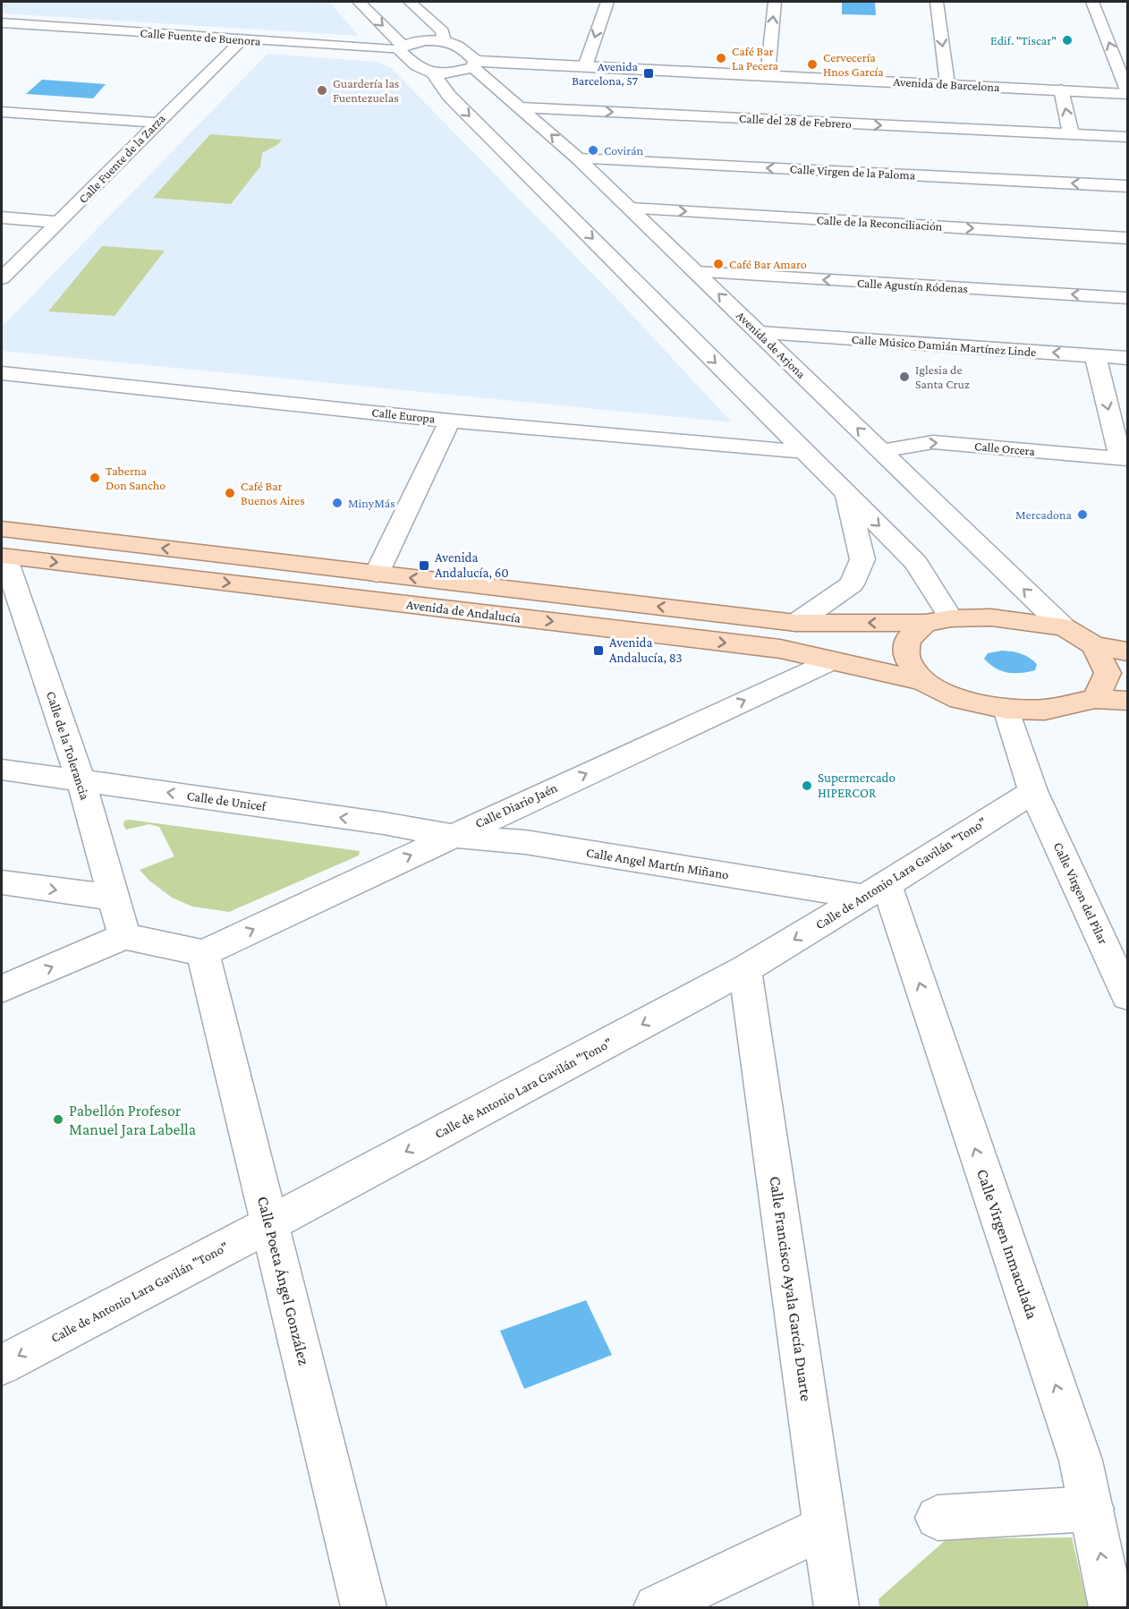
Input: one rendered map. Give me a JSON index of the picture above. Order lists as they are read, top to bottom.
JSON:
{
  "streets": {
    "main road": ["Avenida de Andalucía"],
    "street": [
      "Calle Fuente de Buenora",
      "Avenida de Barcelona",
      "Calle del 28 de Febrero",
      "Calle Fuente de la Zarza",
      "Calle Virgen de la Paloma",
      "Calle de la Reconciliación",
      "Calle Agustín Ródenas",
      "Avenida de Arjona",
      "Calle Músico Damián Martínez Linde",
      "Calle Europa",
      "Calle Orcera",
      "Calle de la Tolerancia",
      "Calle de Unicef",
      "Calle Diario Jaén",
      "Calle Angel Martín Miñano",
      "Calle de Antonio Lara Gavilán \"Tono\"",
      "Calle Virgen del Pilar",
      "Calle Virgen Inmaculada",
      "Calle Poeta Ángel González",
      "Calle Francisco Ayala García Duarte"
    ]
  },
  "crossings": [
    ["Calle Fuente de Buenora", "Calle Fuente de la Zarza"],
    ["Calle Fuente de Buenora", "Avenida de Arjona"],
    ["Avenida de Barcelona", "Avenida de Arjona"],
    ["Calle del 28 de Febrero", "Avenida de Arjona"],
    ["Calle Virgen de la Paloma", "Avenida de Arjona"],
    ["Calle de la Reconciliación", "Avenida de Arjona"],
    ["Calle Agustín Ródenas", "Avenida de Arjona"],
    ["Avenida de Arjona", "Calle Músico Damián Martínez Linde"],
    ["Avenida de Arjona", "Calle Orcera"],
    ["Avenida de Arjona", "Avenida de Andalucía"],
    ["Avenida de Andalucía", "Calle de la Tolerancia"],
    ["Avenida de Andalucía", "Calle Diario Jaén"],
    ["Calle de la Tolerancia", "Calle de Unicef"],
    ["Calle de Unicef", "Calle Diario Jaén"],
    ["Calle de Unicef", "Calle Angel Martín Miñano"],
    ["Calle Diario Jaén", "Calle Angel Martín Miñano"],
    ["Calle Diario Jaén", "Calle Poeta Ángel González"],
    ["Calle Angel Martín Miñano", "Calle de Antonio Lara Gavilán \"Tono\""],
    ["Calle Angel Martín Miñano", "Calle Virgen Inmaculada"],
    ["Calle de Antonio Lara Gavilán \"Tono\"", "Calle Virgen del Pilar"],
    ["Calle de Antonio Lara Gavilán \"Tono\"", "Calle Virgen Inmaculada"],
    ["Calle de Antonio Lara Gavilán \"Tono\"", "Calle Poeta Ángel González"],
    ["Calle de Antonio Lara Gavilán \"Tono\"", "Calle Francisco Ayala García Duarte"]
  ],
  "one_way": [
    "Calle del 28 de Febrero",
    "Calle Virgen de la Paloma",
    "Calle de la Reconciliación",
    "Calle Agustín Ródenas",
    "Calle Músico Damián Martínez Linde",
    "Calle Orcera",
    "Calle Diario Jaén",
    "Calle de Antonio Lara Gavilán \"Tono\"",
    "Calle Virgen Inmaculada"
  ],
  "places": {
    "other": [
      "Edif. \"Tiscar\"",
      "Café Bar La Pecera",
      "Cervecería Hnos García",
      "Guardería las Fuentezuelas",
      "Covirán",
      "Café Bar Amaro",
      "Iglesia de Santa Cruz",
      "Taberna Don Sancho",
      "Café Bar Buenos Aires",
      "MinyMás",
      "Mercadona",
      "Supermercado HIPERCOR",
      "Pabellón Profesor Manuel Jara Labella"
    ],
    "transit": ["Avenida Barcelona, 57", "Avenida Andalucía, 60", "Avenida Andalucía, 83"]
  }
}
